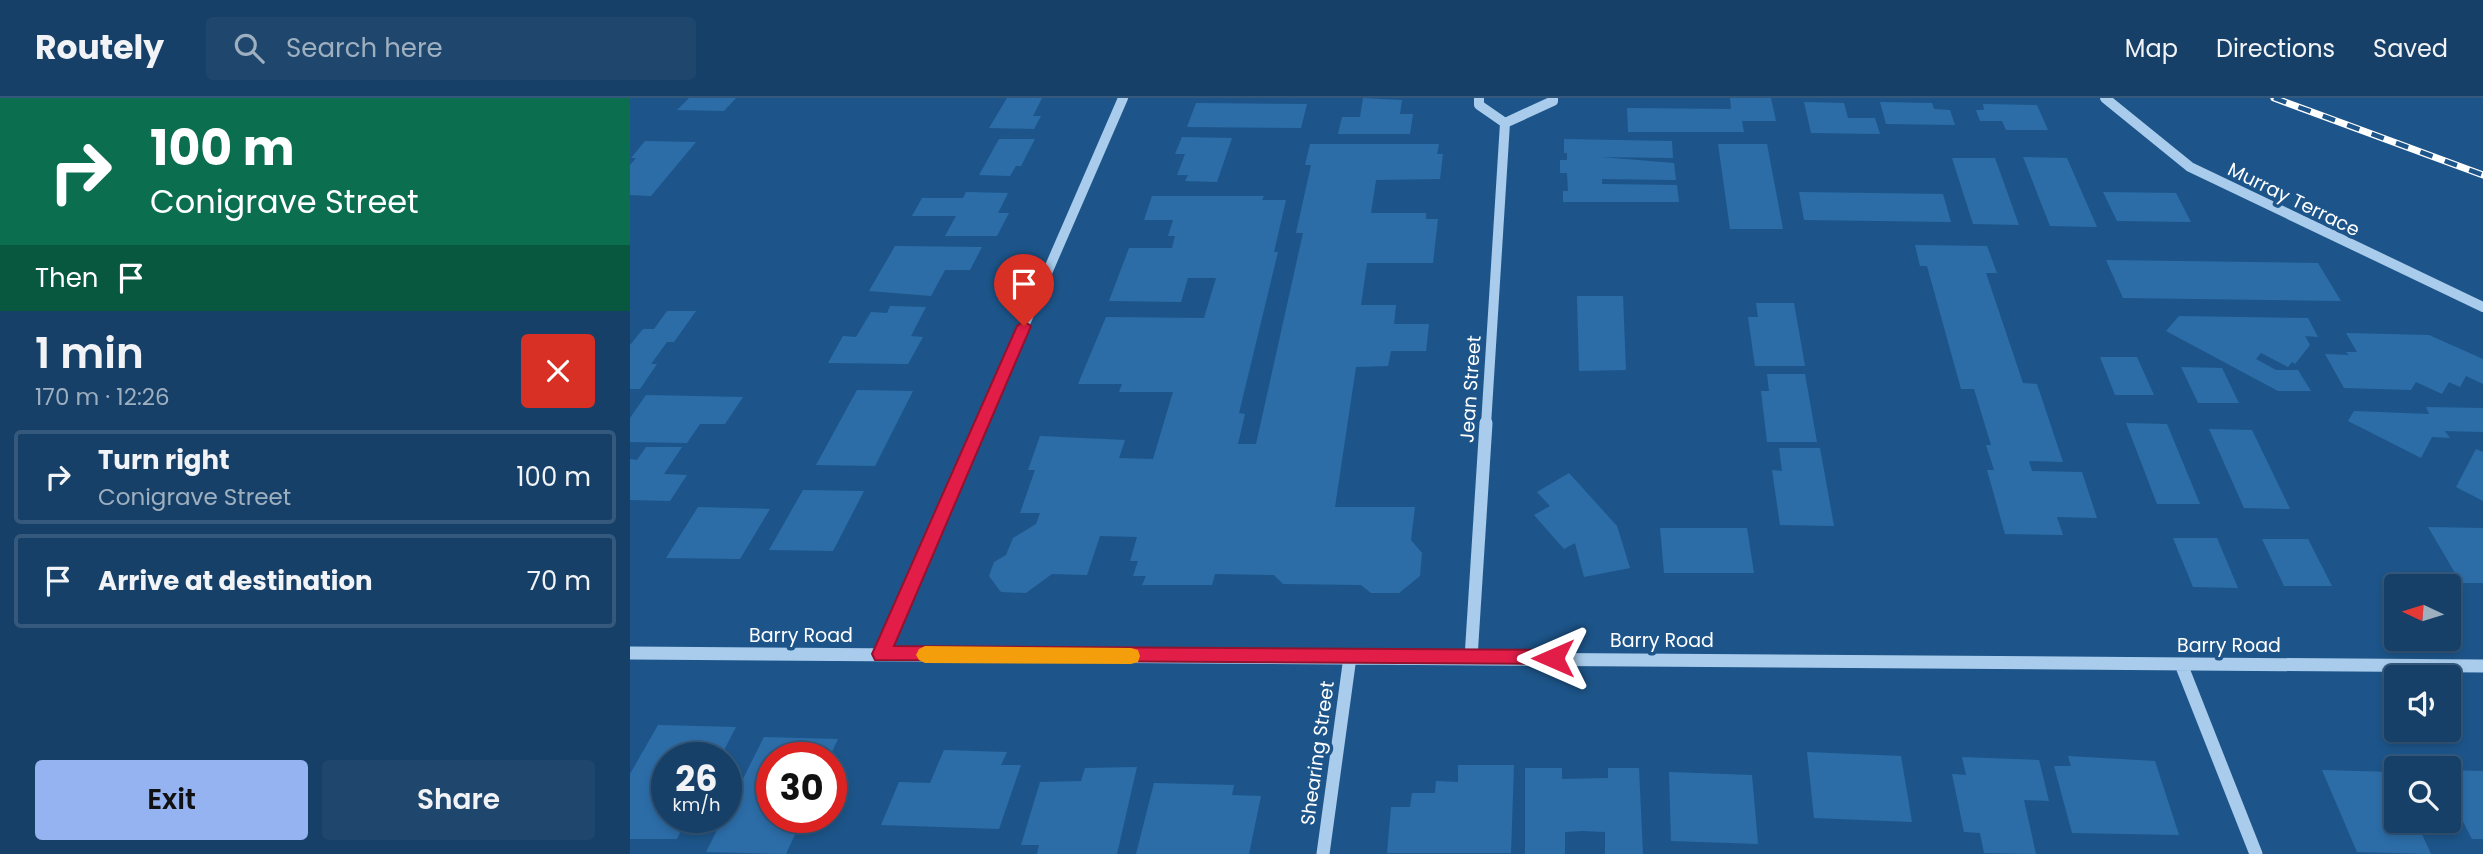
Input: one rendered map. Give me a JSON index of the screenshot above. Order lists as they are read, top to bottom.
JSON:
{
  "streets": {
    "street": [
      "Murray Terrace",
      "Jean Street",
      "Barry Road",
      "Shearing Street"
    ]
  },
  "crossings": [
    ["Jean Street", "Barry Road"],
    ["Barry Road", "Shearing Street"]
  ],
  "north": "left",
  "page": {
    "header": "Routely",
    "search": "Search here",
    "nav": ["Map", "Directions", "Saved"],
    "turn": ["100 m", "Conigrave Street"],
    "then": "Then",
    "heading": ["1 min", "170 m · 12:26"],
    "list": [
      {
        "name": "Turn right",
        "note": "Conigrave Street",
        "value": "100 m"
      },
      {
        "name": "Arrive at destination",
        "value": "70 m"
      }
    ],
    "speed": "26 km/h",
    "limit": "30",
    "buttons": ["Exit", "Share"]
  }
}
